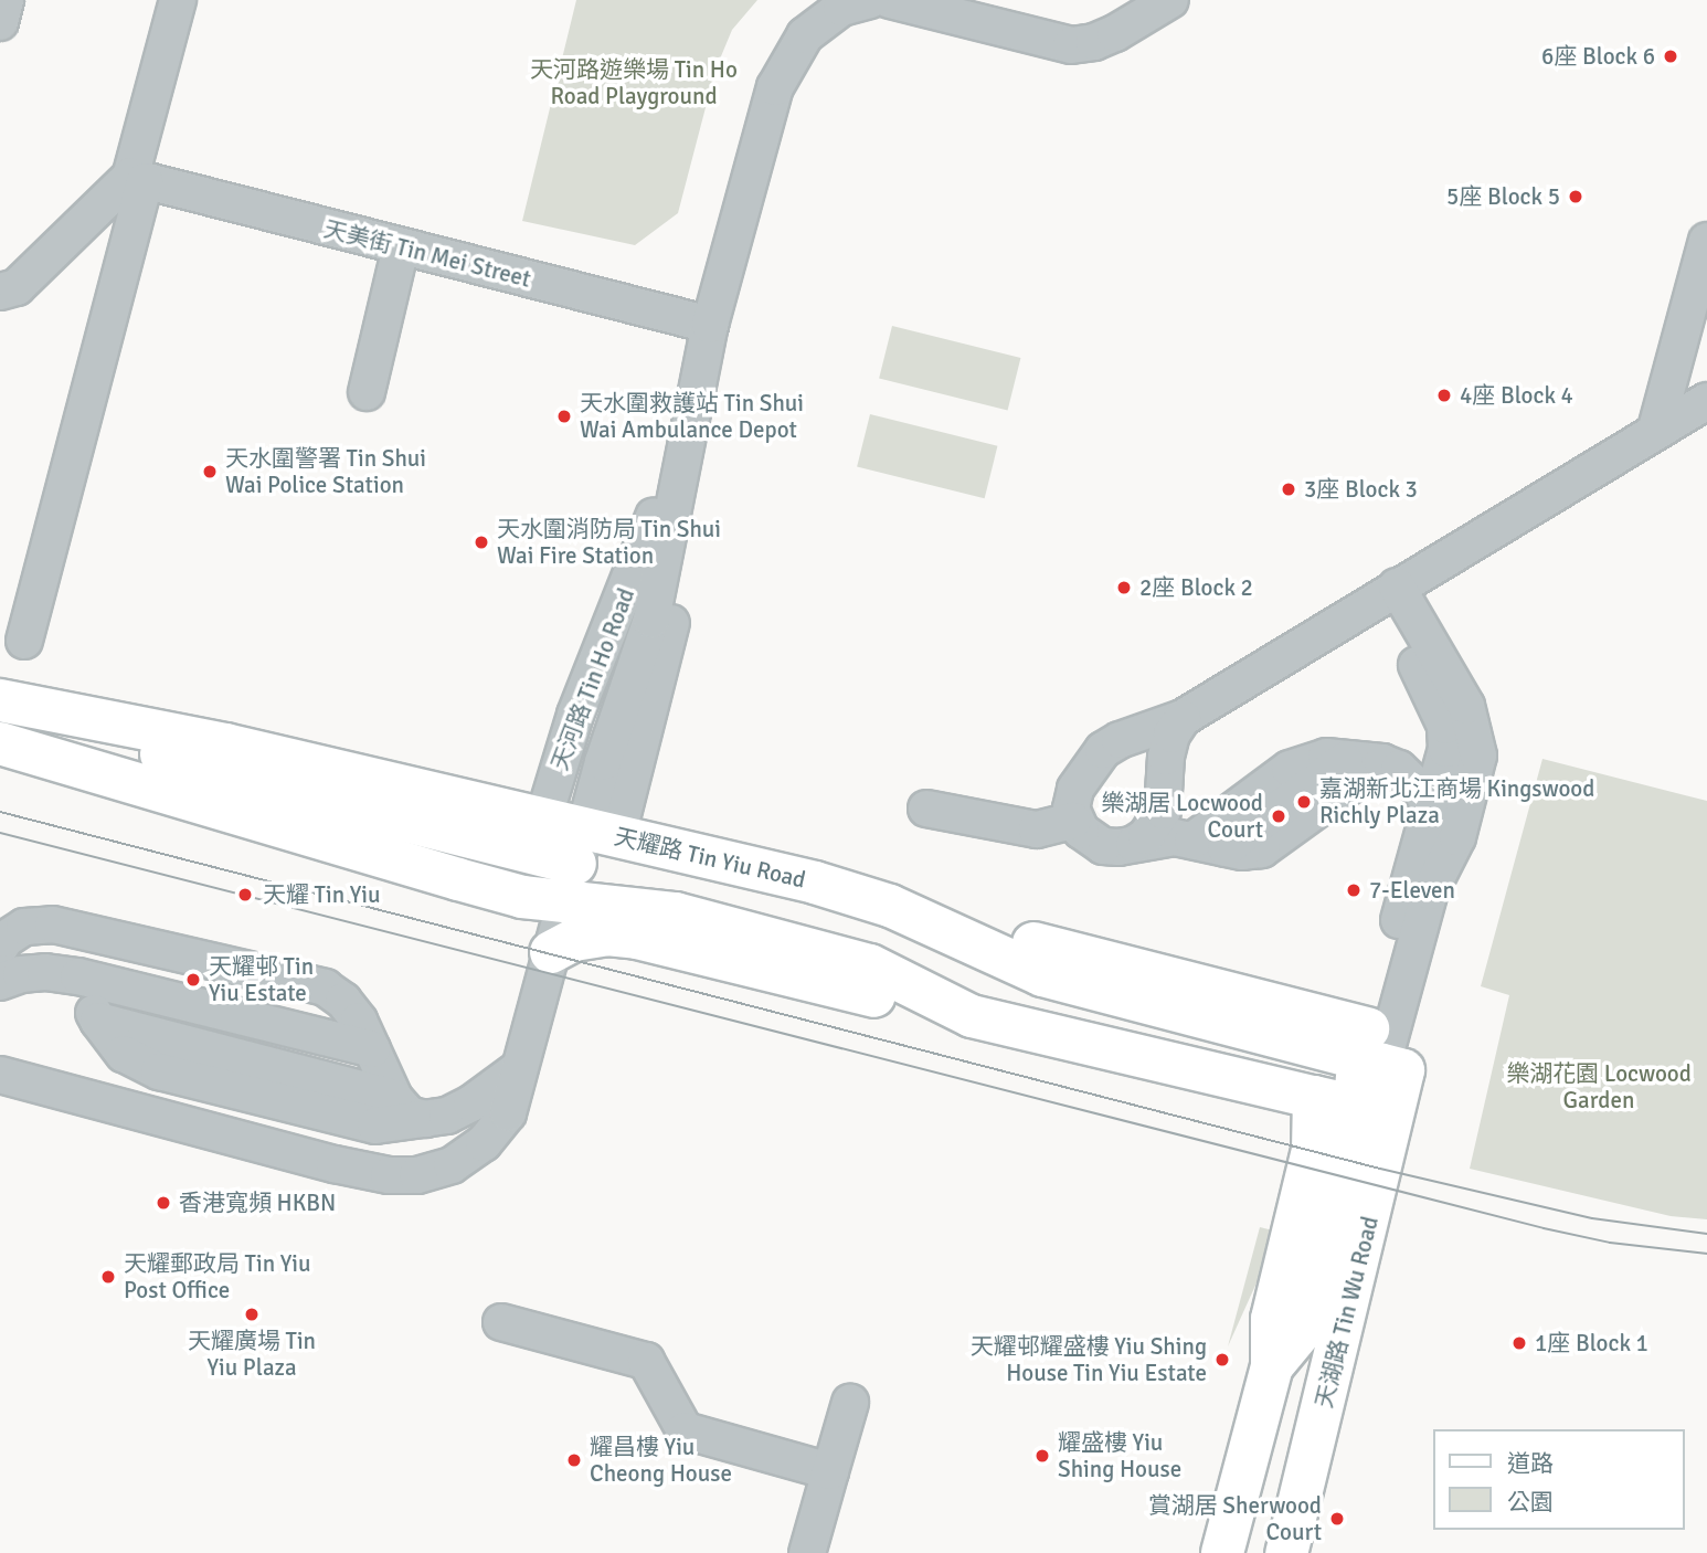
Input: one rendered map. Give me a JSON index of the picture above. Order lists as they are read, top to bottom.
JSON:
{
  "streets": {
    "main road": ["天耀路 Tin Yiu Road", "天湖路 Tin Wu Road"],
    "street": ["天美街 Tin Mei Street", "天河路 Tin Ho Road"]
  },
  "crossings": [
    ["天美街 Tin Mei Street", "天河路 Tin Ho Road"],
    ["天河路 Tin Ho Road", "天耀路 Tin Yiu Road"],
    ["天耀路 Tin Yiu Road", "天湖路 Tin Wu Road"]
  ],
  "parks": ["天河路遊樂場 Tin Ho Road Playground", "樂湖花園 Locwood Garden"],
  "places": [
    "6座 Block 6",
    "5座 Block 5",
    "4座 Block 4",
    "天水圍救護站 Tin Shui Wai Ambulance Depot",
    "天水圍警署 Tin Shui Wai Police Station",
    "3座 Block 3",
    "天水圍消防局 Tin Shui Wai Fire Station",
    "2座 Block 2",
    "嘉湖新北江商場 Kingswood Richly Plaza",
    "樂湖居 Locwood Court",
    "7-Eleven",
    "天耀 Tin Yiu",
    "天耀邨 Tin Yiu Estate",
    "香港寬頻 HKBN",
    "天耀郵政局 Tin Yiu Post Office",
    "天耀廣場 Tin Yiu Plaza",
    "1座 Block 1",
    "天耀邨耀盛樓 Yiu Shing House Tin Yiu Estate",
    "耀盛樓 Yiu Shing House",
    "耀昌樓 Yiu Cheong House",
    "賞湖居 Sherwood Court"
  ],
  "legend": ["道路", "公園"]
}
